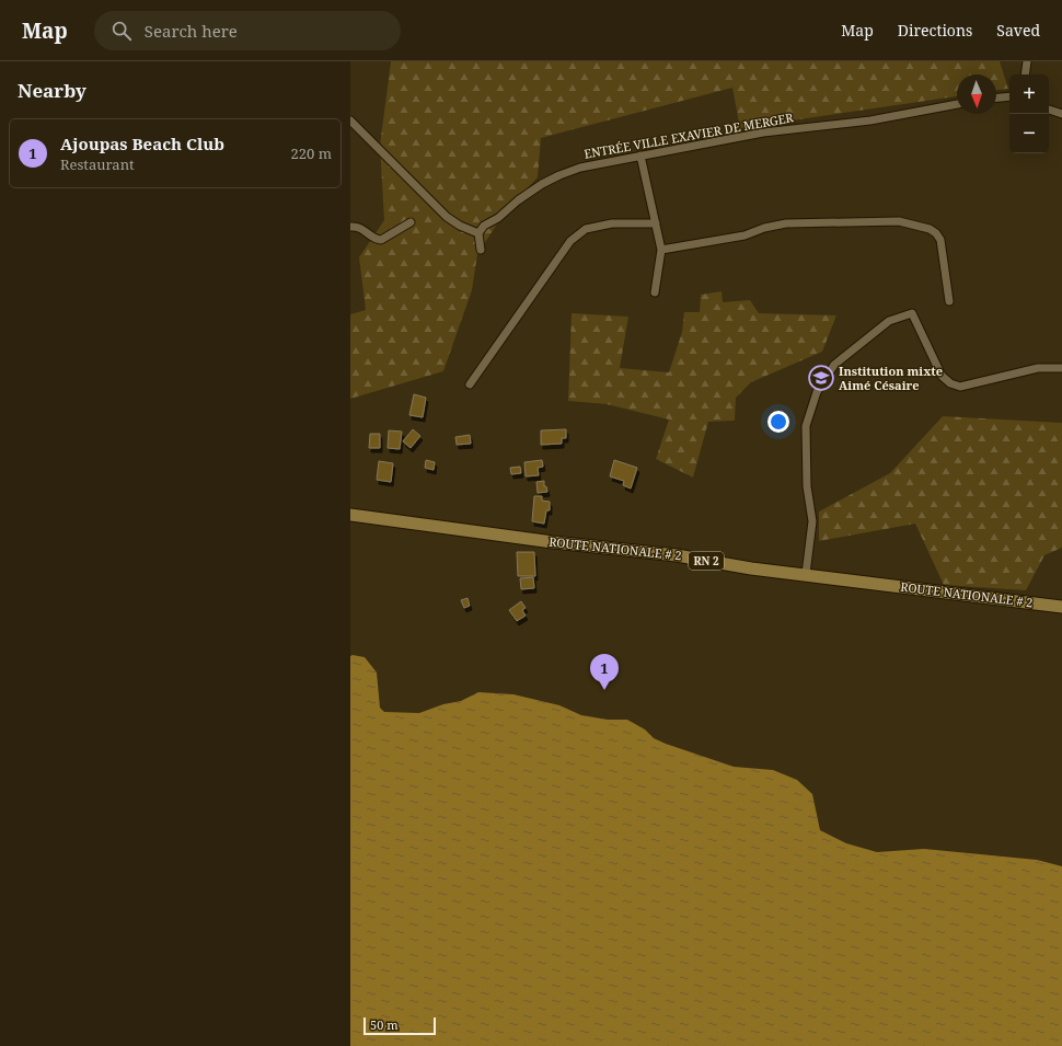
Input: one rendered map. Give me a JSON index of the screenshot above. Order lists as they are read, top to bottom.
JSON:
{
  "streets": {
    "main road": ["ROUTE NATIONALE # 2", "RN 2"],
    "street": ["ENTRÉE VILLE EXAVIER DE MERGER"]
  },
  "places": {
    "school or university": ["Institution mixte Aimé Césaire"]
  },
  "scale_bar": "50 m",
  "north": "bottom",
  "page": {
    "header": "Map",
    "search": "Search here",
    "nav": ["Map", "Directions", "Saved"],
    "heading": "Nearby",
    "map_buttons": ["+", "−"],
    "list": [
      {
        "mark": "1",
        "name": "Ajoupas Beach Club",
        "note": "Restaurant",
        "value": "220 m"
      }
    ],
    "pins": "1",
    "scale": "50 m"
  }
}
